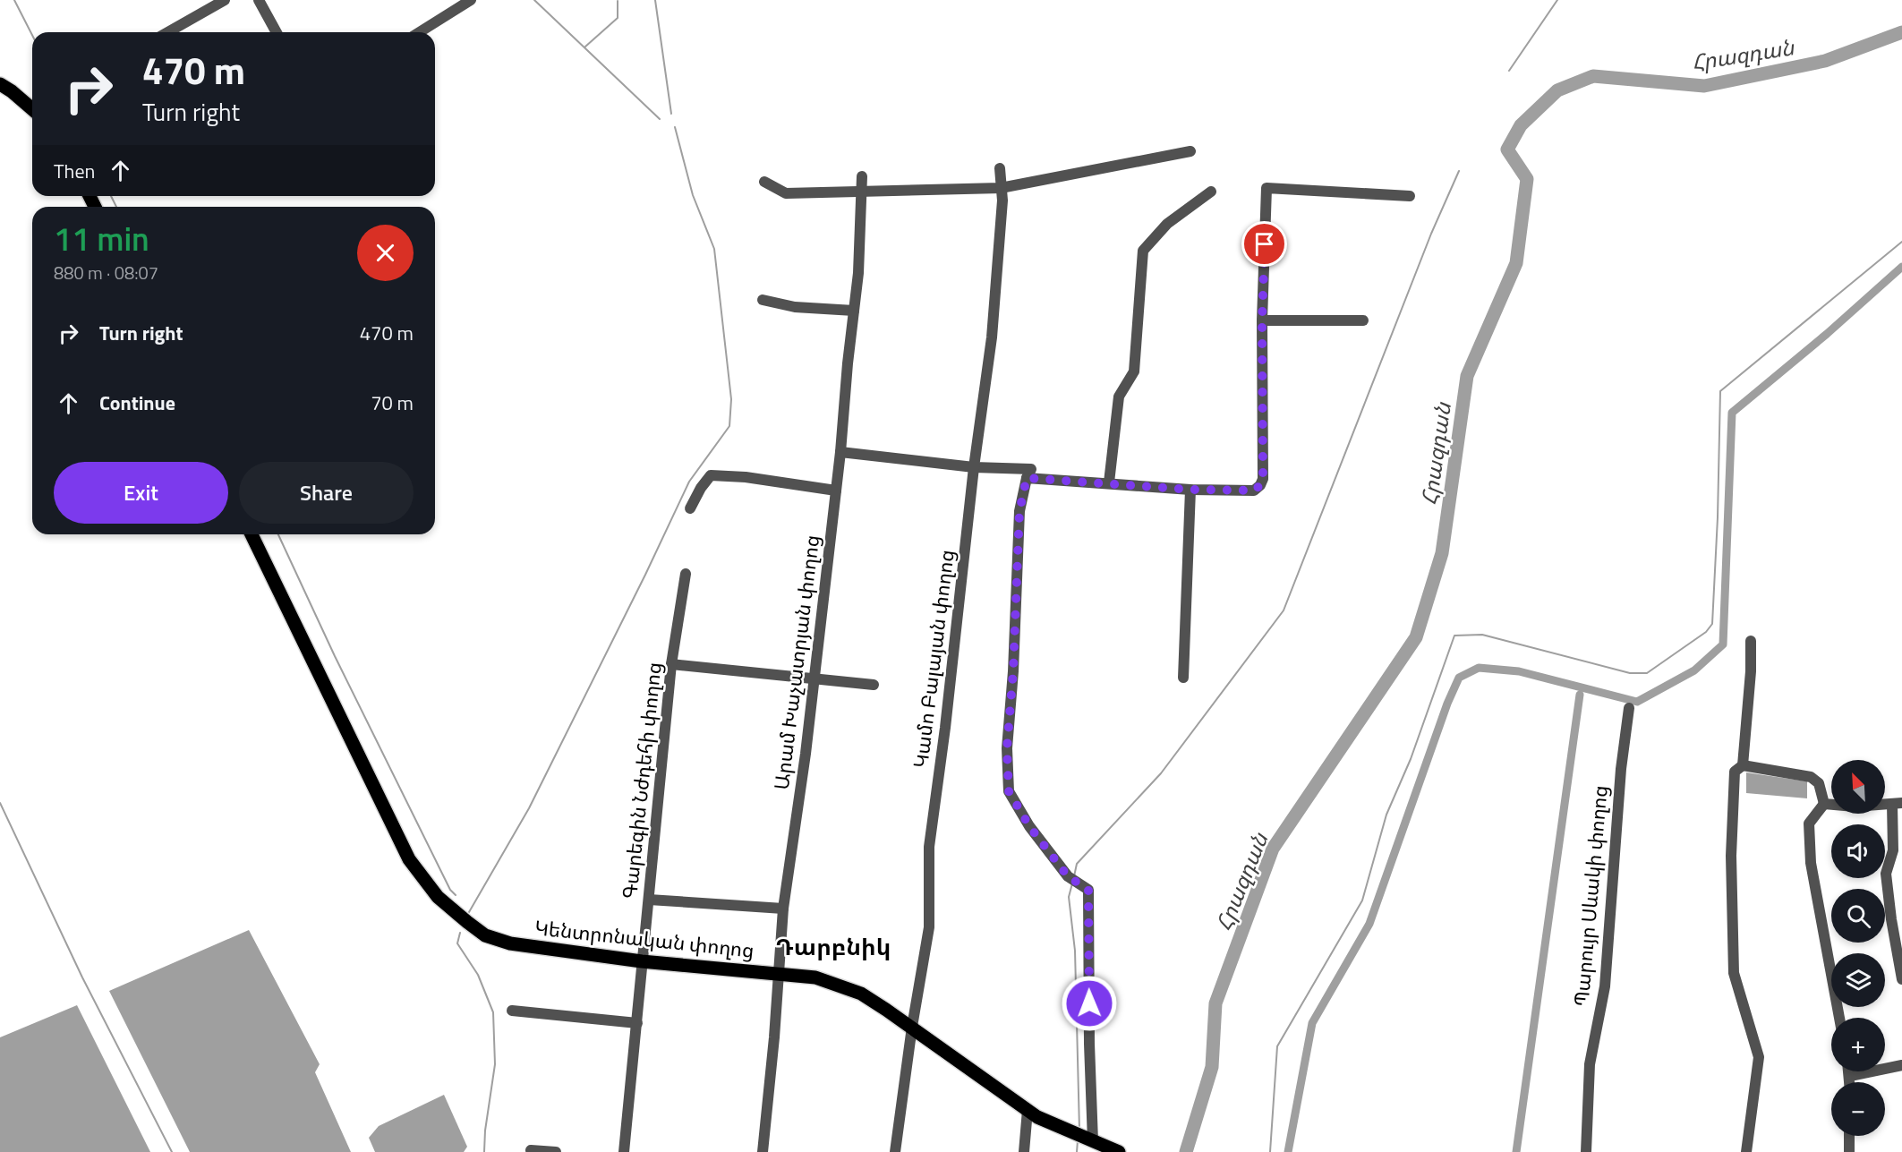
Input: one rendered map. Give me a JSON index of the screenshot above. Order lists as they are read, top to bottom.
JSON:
{
  "streets": {
    "main road": ["Կենտրոնական փողոց"],
    "street": [
      "Կամո Բալայան փողոց",
      "Արամ Խաչատրյան փողոց",
      "Գարեգին Նժդեհի փողոց",
      "Պարույր Սևակի փողոց"
    ]
  },
  "crossings": [
    ["Կամո Բալայան փողոց", "Կենտրոնական փողոց"],
    ["Արամ Խաչատրյան փողոց", "Կենտրոնական փողոց"],
    ["Գարեգին Նժդեհի փողոց", "Կենտրոնական փողոց"]
  ],
  "districts": ["Դարբնիկ"],
  "water": ["Հրազդան"],
  "north": "top left",
  "page": {
    "turn": ["470 m", "Turn right"],
    "then": "Then",
    "heading": ["11 min", "880 m · 08:07"],
    "list": [
      {
        "name": "Turn right",
        "value": "470 m"
      },
      {
        "name": "Continue",
        "value": "70 m"
      }
    ],
    "buttons": ["Exit", "Share"],
    "map_buttons": ["+", "−"]
  }
}
